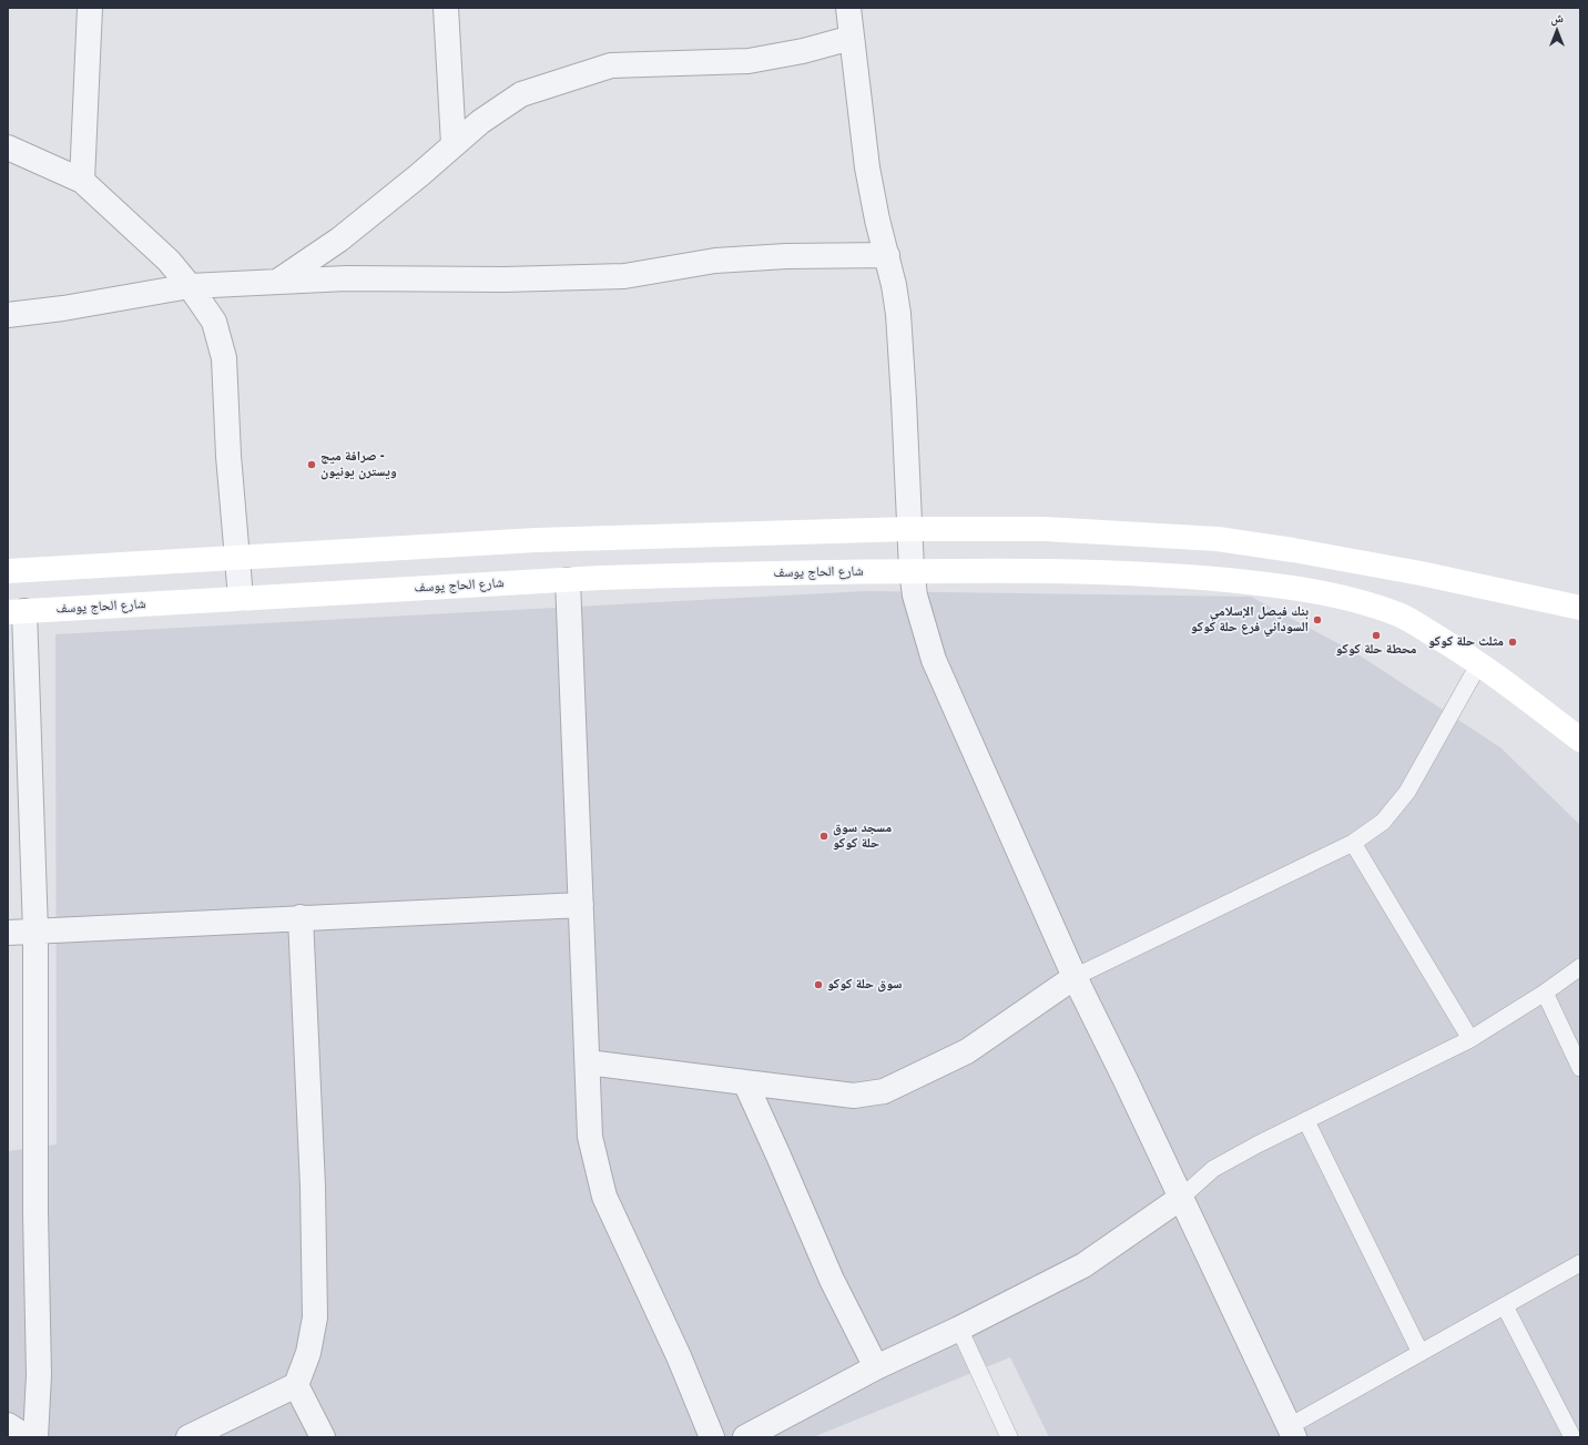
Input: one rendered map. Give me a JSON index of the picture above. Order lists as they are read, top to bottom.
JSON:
{
  "streets": {
    "main road": ["شارع الحاج يوسف"]
  },
  "places": [
    "صرافة ميج - ويسترن يونيون",
    "بنك فيصل الإسلامي السوداني فرع حلة كوكو",
    "محطة حلة كوكو",
    "مثلث حلة كوكو",
    "مسجد سوق حلة كوكو",
    "سوق حلة كوكو"
  ],
  "north": "top"
}
